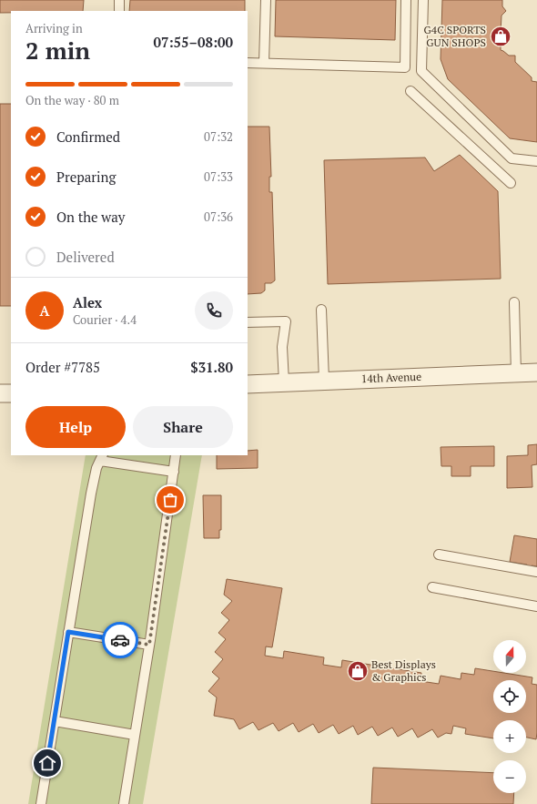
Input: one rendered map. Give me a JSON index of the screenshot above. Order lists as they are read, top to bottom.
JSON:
{
  "streets": {
    "street": ["14th Avenue"]
  },
  "places": {
    "shop": ["G4C SPORTS GUN SHOPS", "Best Displays & Graphics"]
  },
  "north": "top",
  "page": {
    "heading": ["2 min", "Arriving in", "07:55–08:00"],
    "panel": [
      "Alex",
      "Courier · 4.4",
      "Order #7785",
      "$31.80"
    ],
    "bar": "On the way · 80 m",
    "list": [
      ["Confirmed", "07:32"],
      ["Preparing", "07:33"],
      ["On the way", "07:36"],
      "Delivered"
    ],
    "round": "A",
    "buttons": ["Help", "Share"],
    "map_buttons": ["+", "−"]
  }
}
